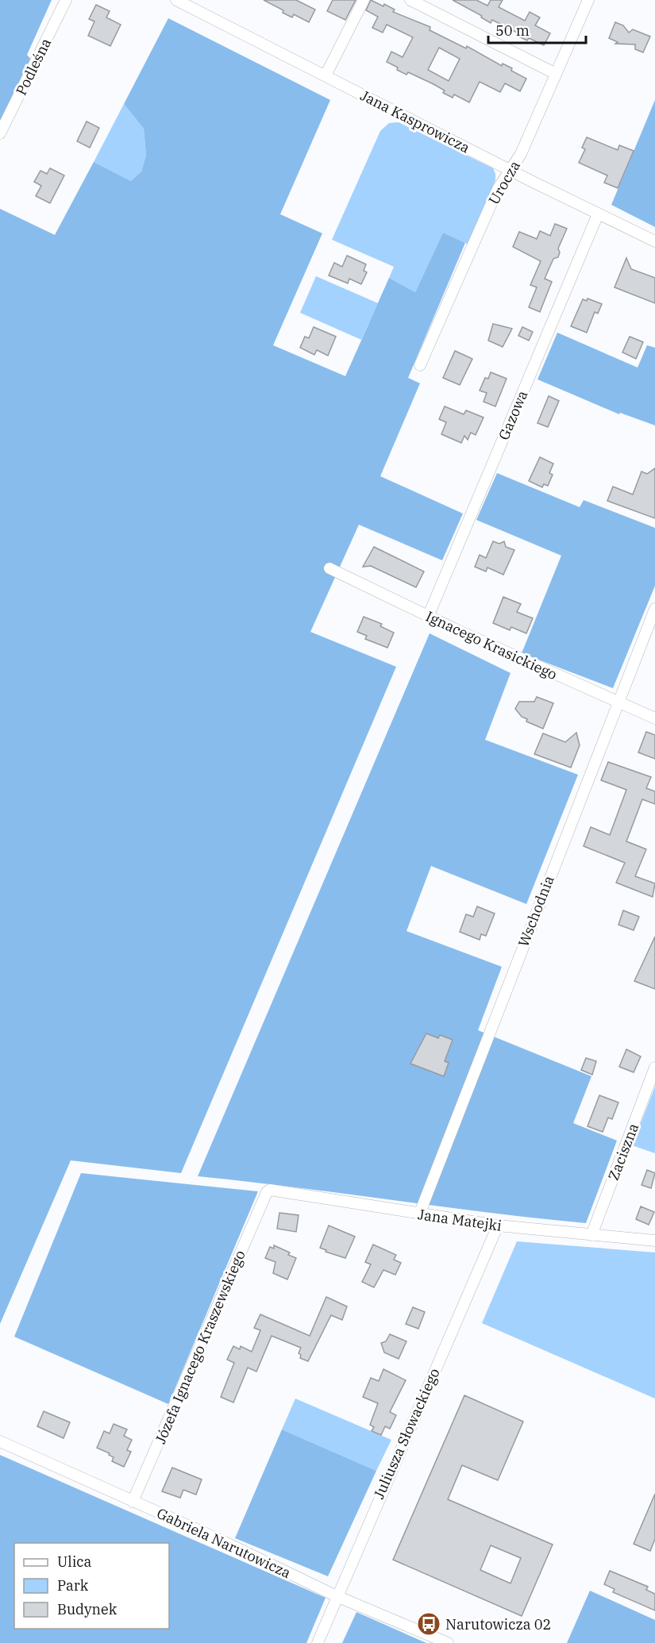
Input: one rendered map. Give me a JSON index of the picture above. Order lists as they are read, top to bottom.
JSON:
{
  "streets": {
    "street": [
      "Podleśna",
      "Jana Kasprowicza",
      "Urocza",
      "Gazowa",
      "Ignacego Krasickiego",
      "Wschodnia",
      "Zaciszna",
      "Jana Matejki",
      "Józefa Ignacego Kraszewskiego",
      "Juliusza Słowackiego",
      "Gabriela Narutowicza"
    ]
  },
  "crossings": [
    ["Jana Kasprowicza", "Urocza"],
    ["Jana Kasprowicza", "Gazowa"],
    ["Gazowa", "Ignacego Krasickiego"],
    ["Ignacego Krasickiego", "Wschodnia"],
    ["Wschodnia", "Jana Matejki"],
    ["Zaciszna", "Jana Matejki"],
    ["Jana Matejki", "Józefa Ignacego Kraszewskiego"],
    ["Jana Matejki", "Juliusza Słowackiego"],
    ["Józefa Ignacego Kraszewskiego", "Gabriela Narutowicza"],
    ["Juliusza Słowackiego", "Gabriela Narutowicza"]
  ],
  "places": {
    "bus stop": ["Narutowicza 02"]
  },
  "legend": ["Ulica", "Park", "Budynek"],
  "scale_bar": "50 m"
}
